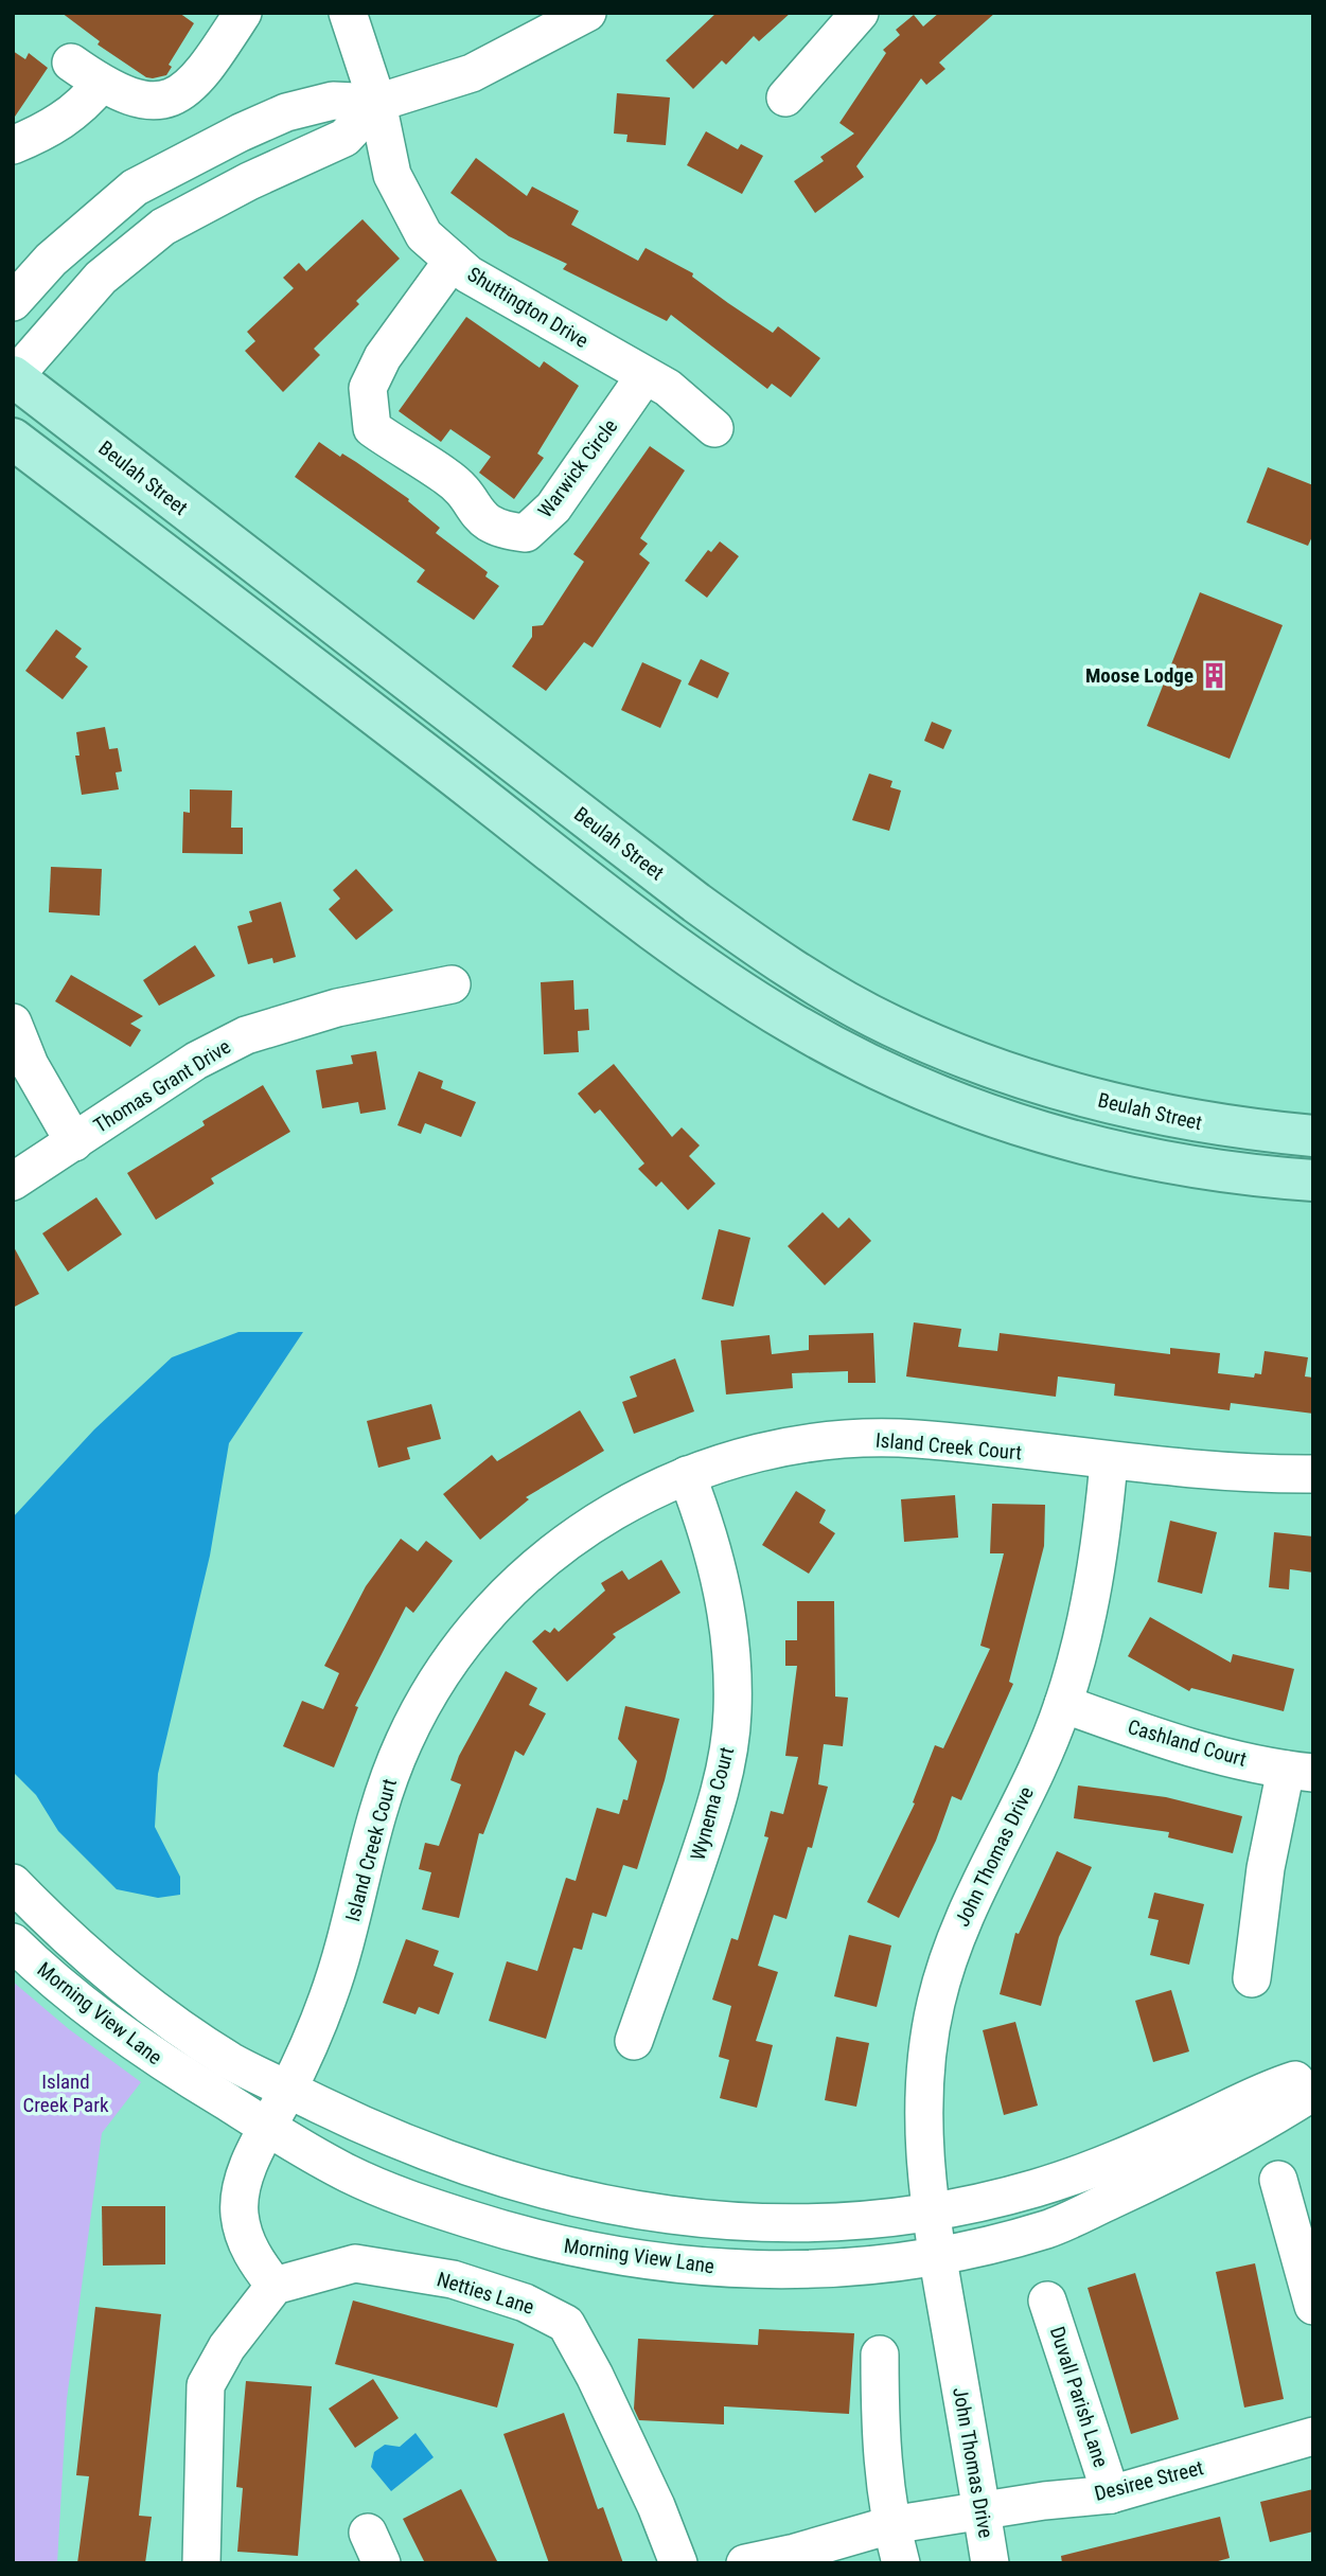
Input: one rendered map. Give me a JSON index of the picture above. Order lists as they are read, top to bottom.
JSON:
{
  "streets": {
    "main road": ["Beulah Street"],
    "street": [
      "Shuttington Drive",
      "Warwick Circle",
      "Thomas Grant Drive",
      "Island Creek Court",
      "Cashland Court",
      "Wynema Court",
      "John Thomas Drive",
      "Morning View Lane",
      "Netties Lane",
      "Duvall Parish Lane",
      "Desiree Street"
    ]
  },
  "crossings": [
    ["Shuttington Drive", "Warwick Circle"],
    ["Island Creek Court", "Wynema Court"],
    ["Island Creek Court", "John Thomas Drive"],
    ["Island Creek Court", "Morning View Lane"],
    ["Cashland Court", "John Thomas Drive"],
    ["John Thomas Drive", "Morning View Lane"],
    ["John Thomas Drive", "Desiree Street"],
    ["Duvall Parish Lane", "Desiree Street"]
  ],
  "parks": ["Island Creek Park"],
  "places": {
    "building": ["Moose Lodge"]
  }
}
